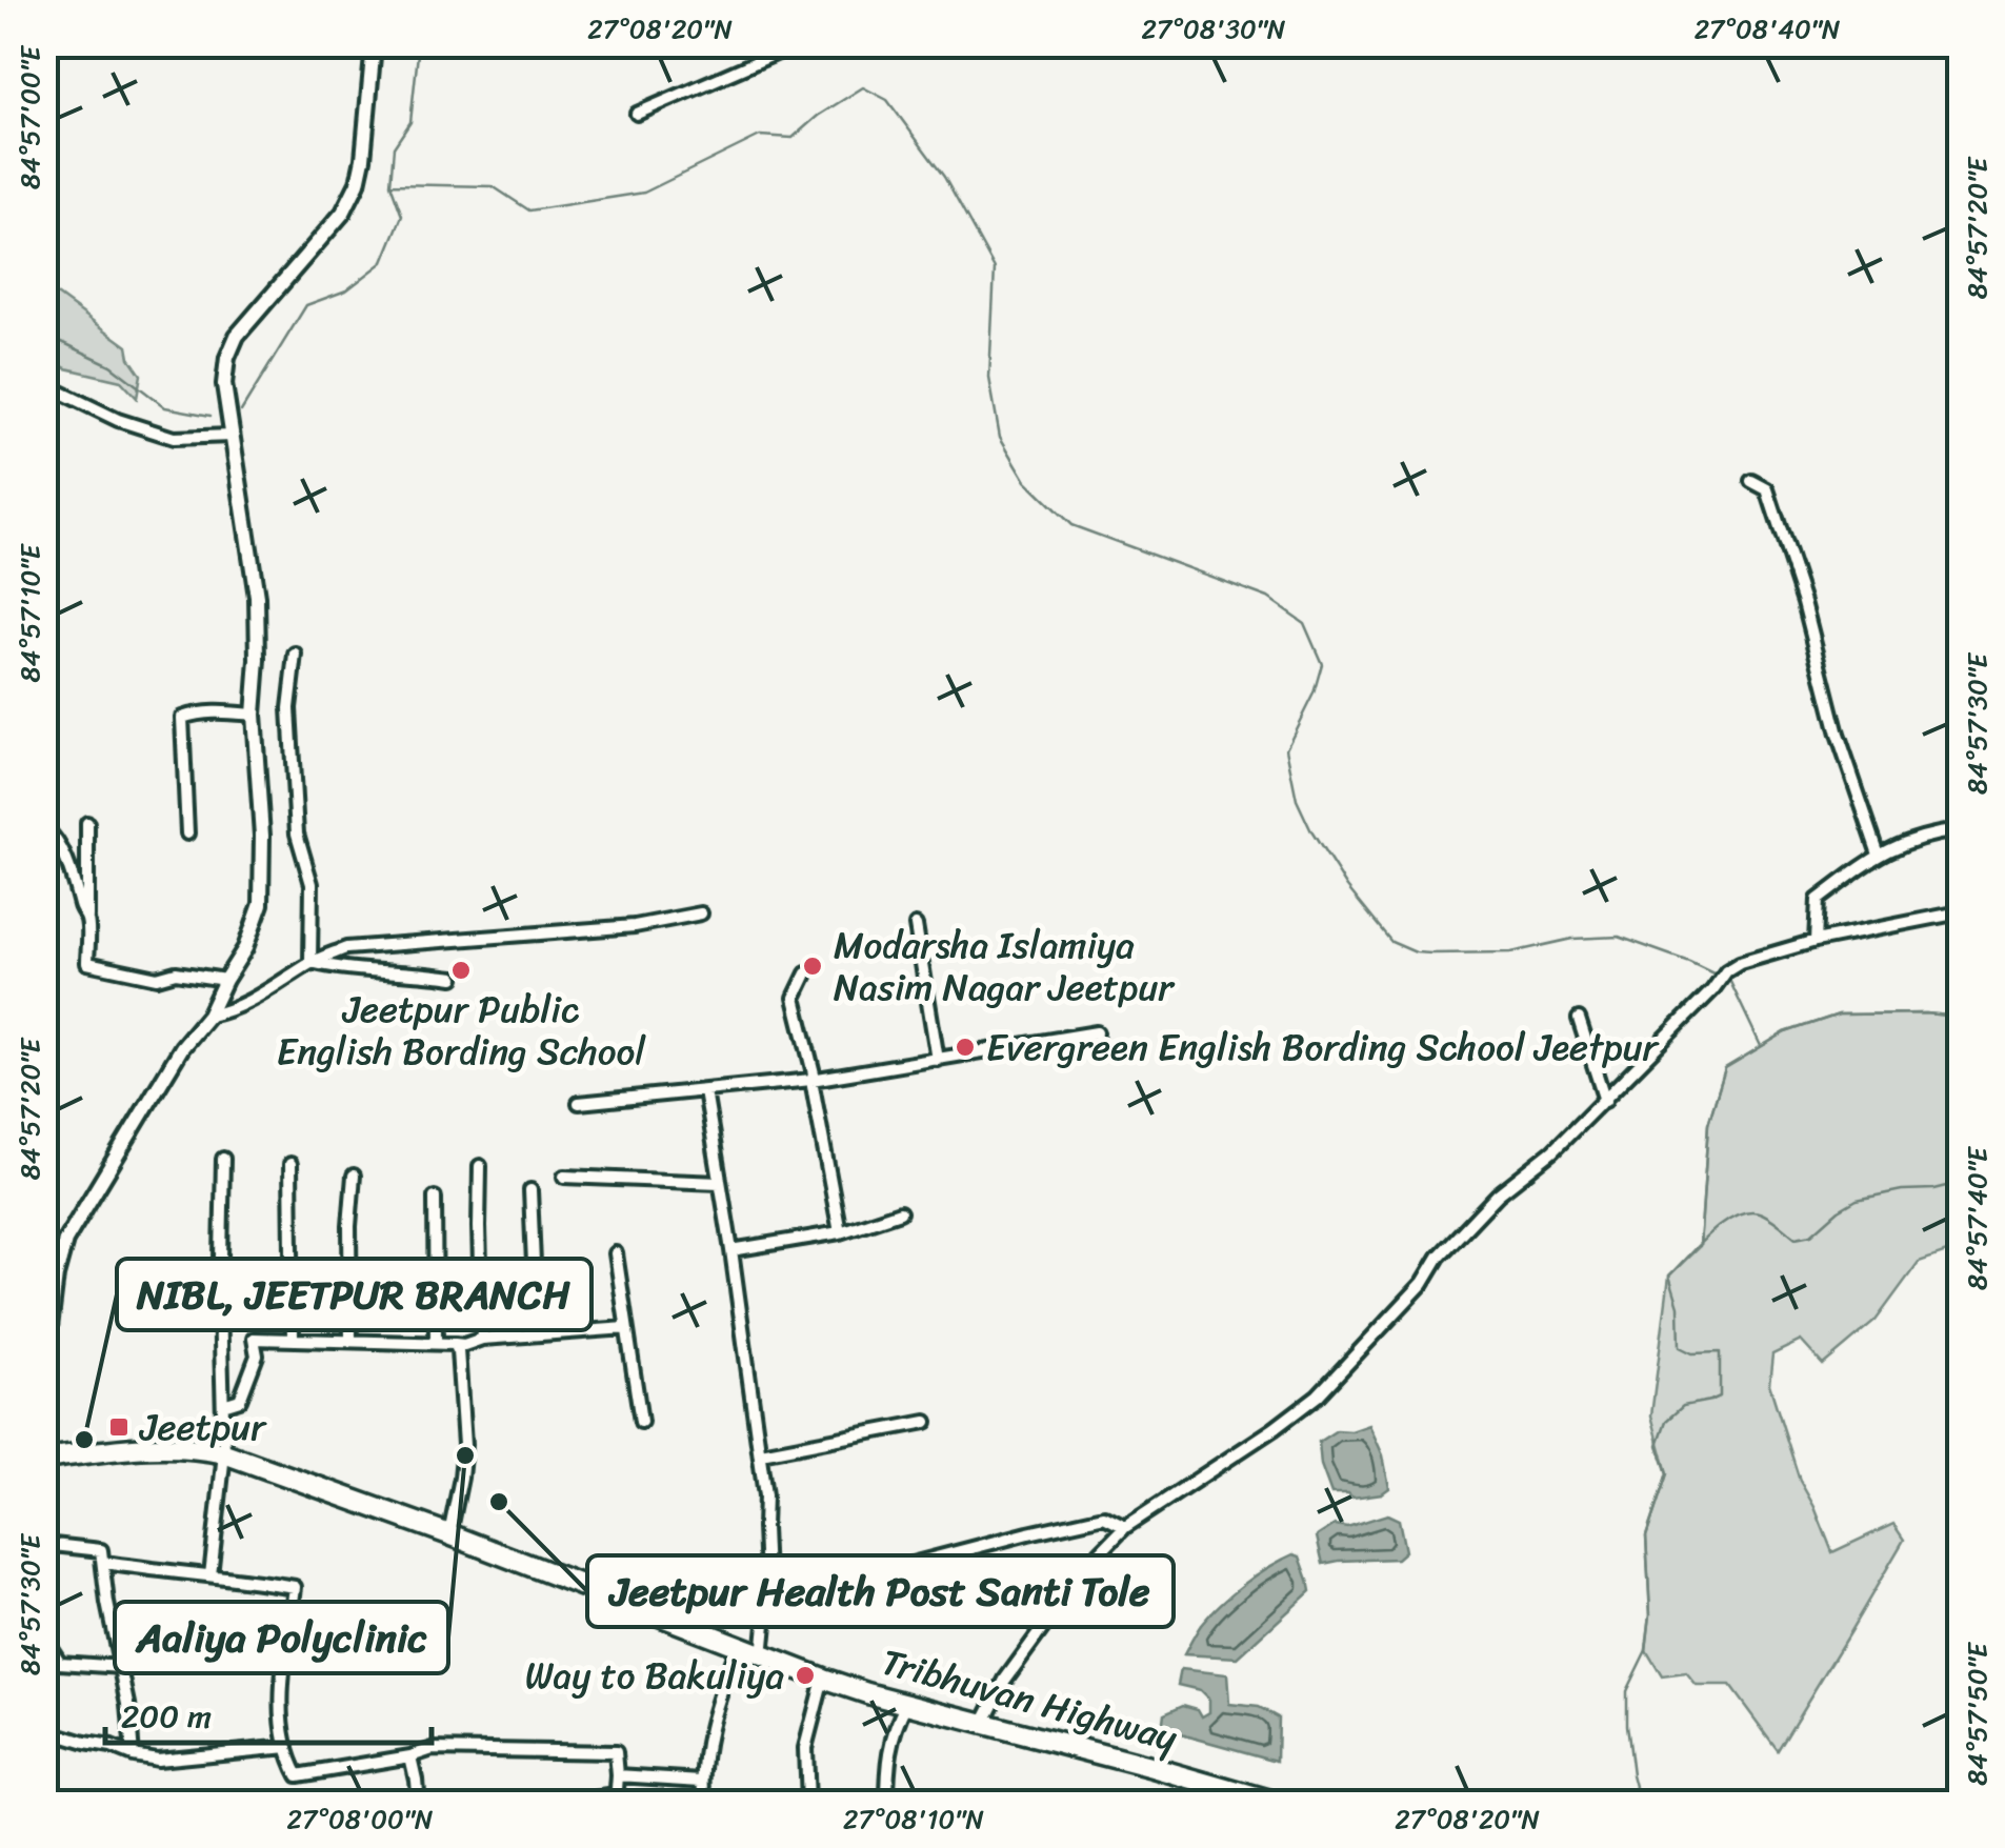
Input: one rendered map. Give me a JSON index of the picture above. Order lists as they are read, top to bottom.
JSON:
{
  "streets": {
    "highway": ["Tribhuvan Highway"]
  },
  "places": {
    "other": [
      "Modarsha Islamiya Nasim Nagar Jeetpur",
      "Jeetpur Public English Bording School",
      "Evergreen English Bording School Jeetpur",
      "NIBL, JEETPUR BRANCH",
      "Aaliya Polyclinic",
      "Jeetpur Health Post Santi Tole",
      "Way to Bakuliya"
    ],
    "transit": ["Jeetpur"]
  },
  "scale_bar": "200 m",
  "coordinates": [
    "27°08'20\"N",
    "27°08'30\"N",
    "27°08'40\"N",
    "84°57'00\"E",
    "84°57'20\"E",
    "84°57'10\"E",
    "84°57'30\"E",
    "84°57'40\"E",
    "84°57'50\"E",
    "27°08'00\"N",
    "27°08'10\"N"
  ]
}
